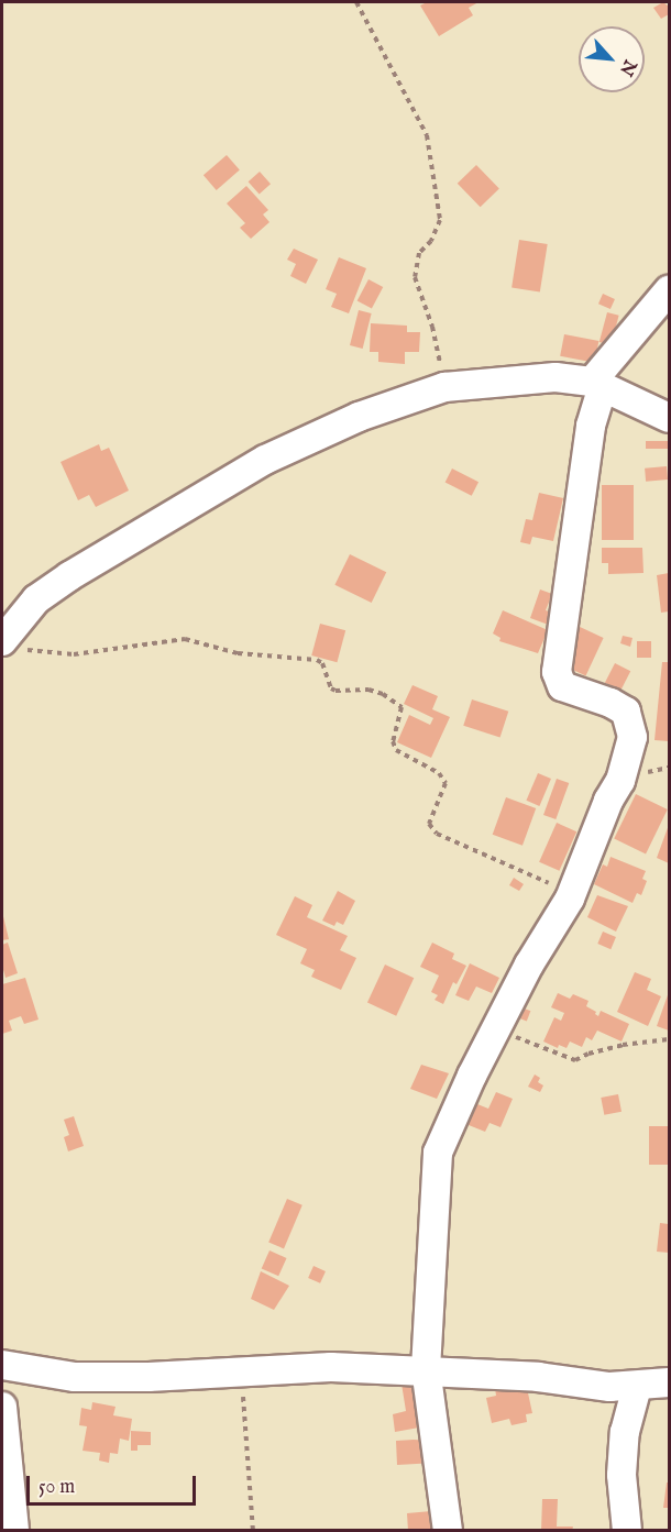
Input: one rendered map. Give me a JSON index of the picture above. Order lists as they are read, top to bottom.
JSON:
{
  "scale_bar": "50 m",
  "north": "bottom right"
}
